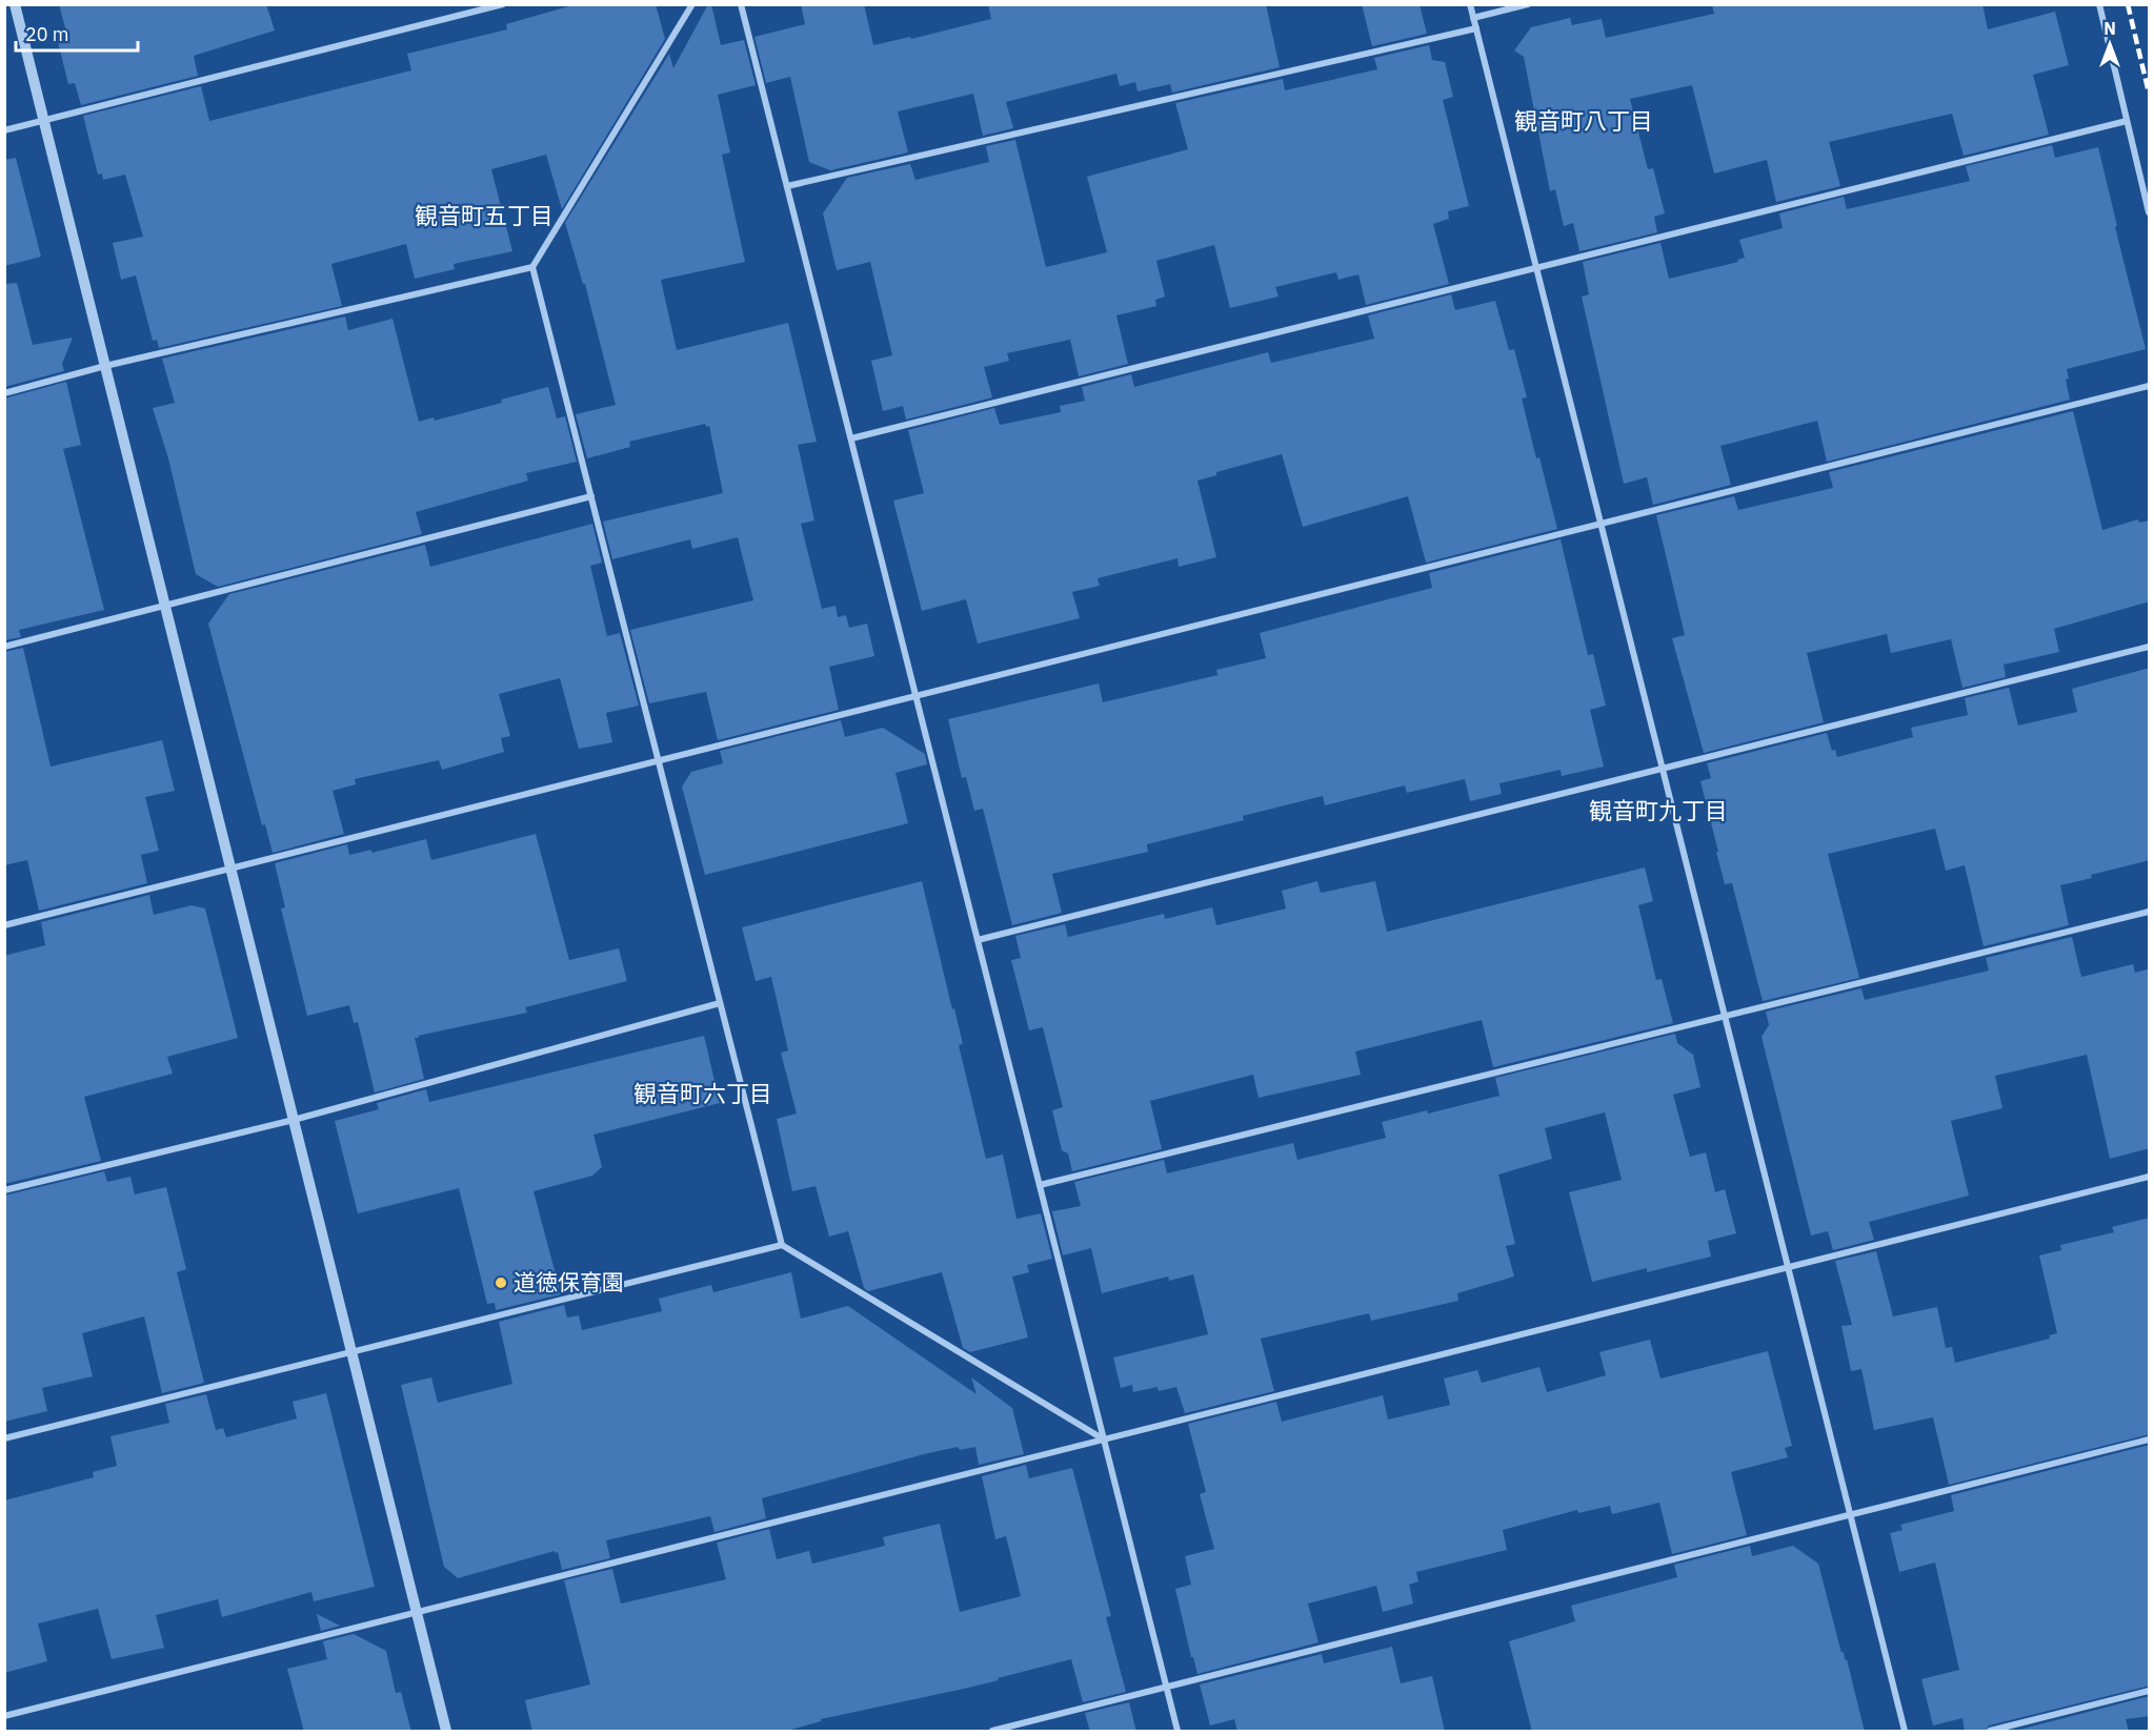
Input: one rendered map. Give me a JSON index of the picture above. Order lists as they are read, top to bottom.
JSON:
{
  "districts": [
    "観音町八丁目",
    "観音町五丁目",
    "観音町九丁目",
    "観音町六丁目"
  ],
  "places": ["道徳保育園"],
  "scale_bar": "20 m",
  "north": "top"
}
